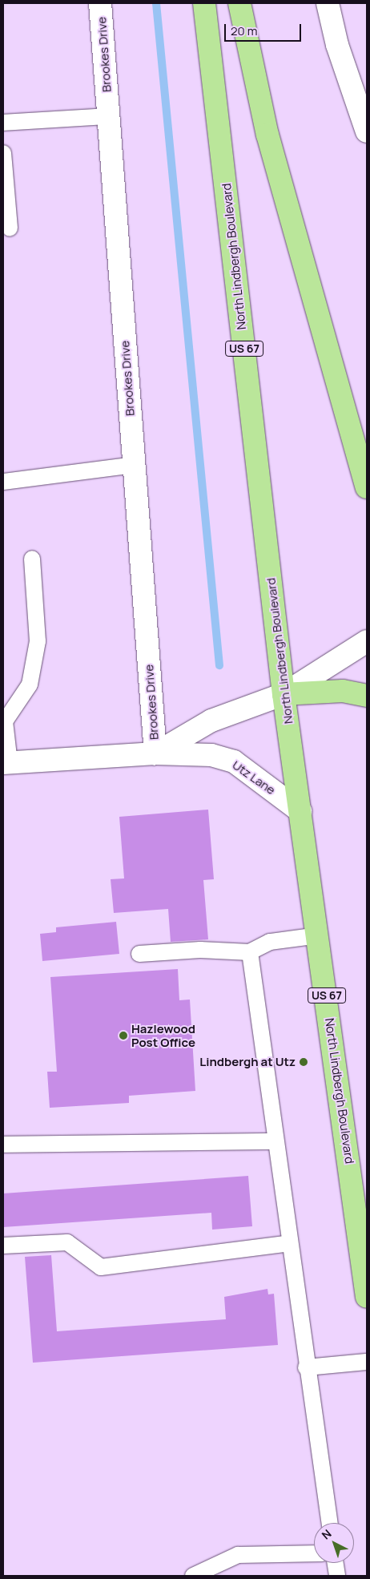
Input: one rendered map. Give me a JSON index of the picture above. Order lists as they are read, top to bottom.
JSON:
{
  "streets": {
    "highway": ["North Lindbergh Boulevard", "US 67"],
    "street": ["Brookes Drive", "Utz Lane"]
  },
  "crossings": [
    ["Brookes Drive", "Utz Lane"],
    ["North Lindbergh Boulevard", "Utz Lane"]
  ],
  "places": ["Hazlewood Post Office", "Lindbergh at Utz"],
  "scale_bar": "20 m",
  "north": "top left"
}
